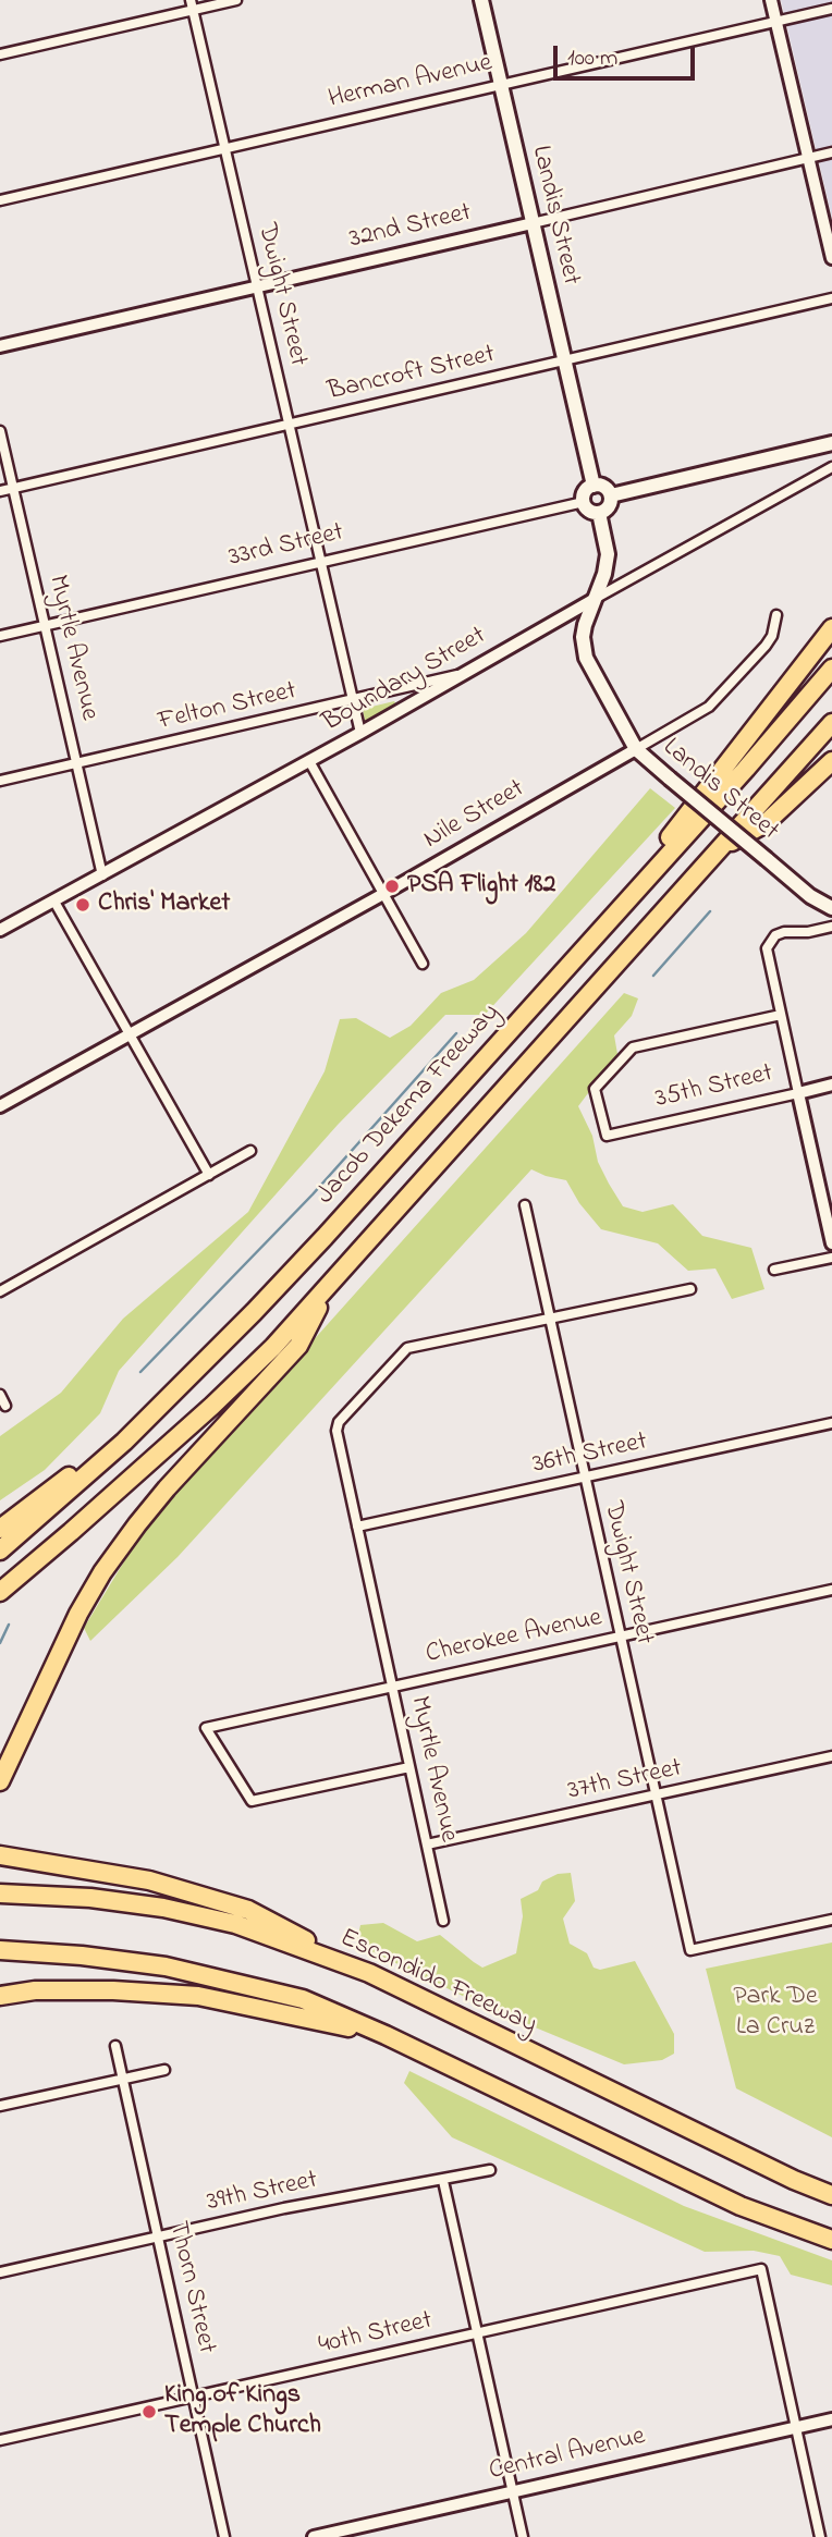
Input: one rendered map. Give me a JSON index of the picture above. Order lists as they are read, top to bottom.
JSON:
{
  "streets": {
    "highway": ["Jacob Dekema Freeway", "Escondido Freeway"],
    "main road": ["Landis Street"],
    "street": [
      "Herman Avenue",
      "32nd Street",
      "Dwight Street",
      "Bancroft Street",
      "33rd Street",
      "Myrtle Avenue",
      "Boundary Street",
      "Felton Street",
      "Nile Street",
      "35th Street",
      "36th Street",
      "Cherokee Avenue",
      "37th Street",
      "39th Street",
      "Thorn Street",
      "40th Street",
      "Central Avenue"
    ]
  },
  "crossings": [
    ["Herman Avenue", "Landis Street"],
    ["Herman Avenue", "Dwight Street"],
    ["Landis Street", "32nd Street"],
    ["Landis Street", "Bancroft Street"],
    ["Landis Street", "33rd Street"],
    ["Landis Street", "Boundary Street"],
    ["Landis Street", "Nile Street"],
    ["32nd Street", "Dwight Street"],
    ["Dwight Street", "Bancroft Street"],
    ["Dwight Street", "33rd Street"],
    ["Dwight Street", "Myrtle Avenue"],
    ["Dwight Street", "Boundary Street"],
    ["Dwight Street", "Felton Street"],
    ["Dwight Street", "36th Street"],
    ["Dwight Street", "Cherokee Avenue"],
    ["Dwight Street", "37th Street"],
    ["Bancroft Street", "Myrtle Avenue"],
    ["33rd Street", "Myrtle Avenue"],
    ["Myrtle Avenue", "Boundary Street"],
    ["Myrtle Avenue", "Felton Street"],
    ["Myrtle Avenue", "36th Street"],
    ["Myrtle Avenue", "Cherokee Avenue"],
    ["Myrtle Avenue", "37th Street"],
    ["Boundary Street", "Felton Street"],
    ["39th Street", "Thorn Street"],
    ["Thorn Street", "40th Street"],
    ["40th Street", "Central Avenue"]
  ],
  "parks": ["Park De La Cruz"],
  "places": ["PSA Flight 182", "Chris' Market", "King of Kings Temple Church"],
  "scale_bar": "100 m"
}
